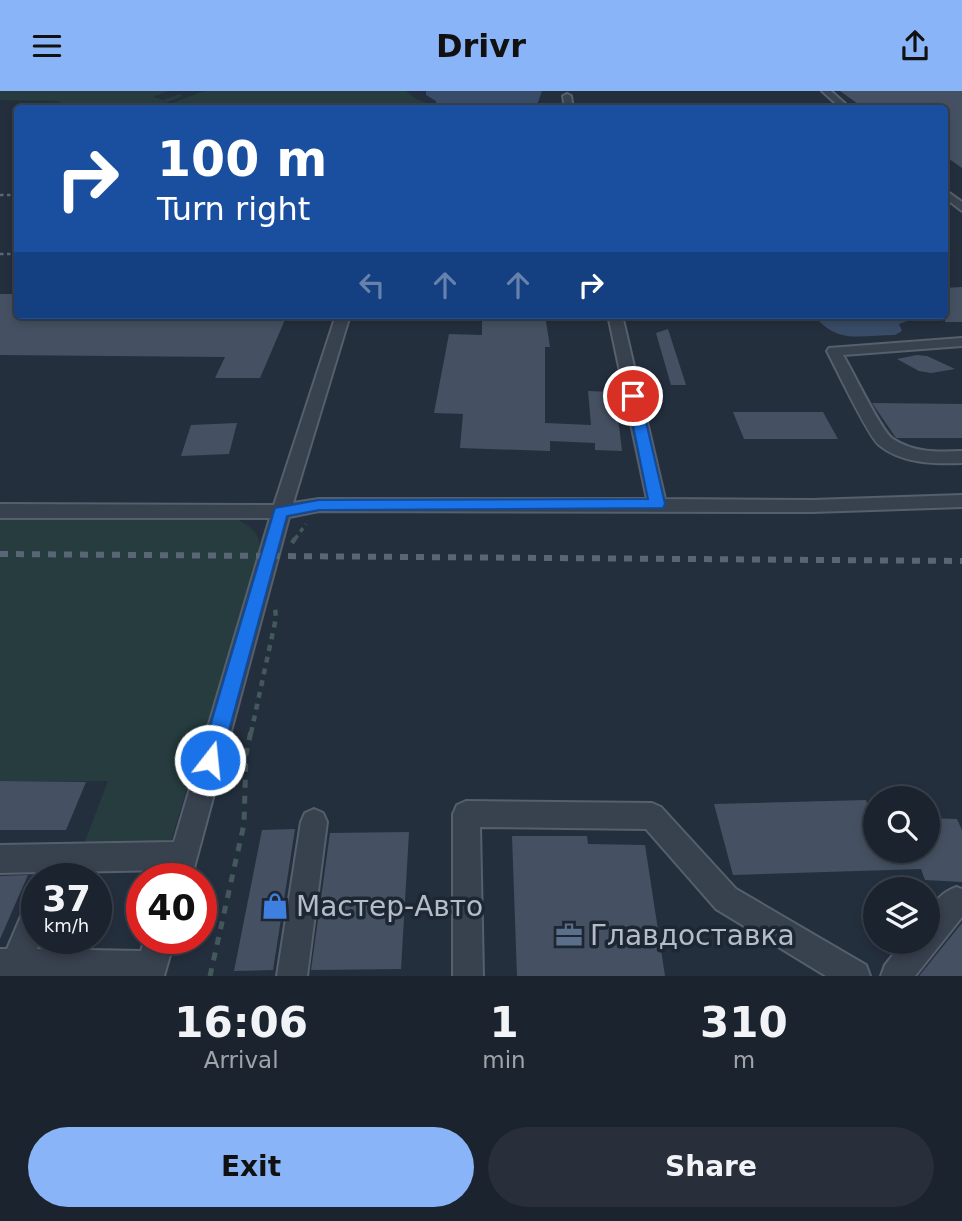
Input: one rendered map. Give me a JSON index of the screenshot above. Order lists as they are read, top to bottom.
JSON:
{
  "places": {
    "shop": ["Мастер-Авто"],
    "office": ["Главдоставка"]
  },
  "page": {
    "header": "Drivr",
    "turn": ["100 m", "Turn right"],
    "speed": "37 km/h",
    "limit": "40",
    "eta": [
      "16:06",
      "Arrival",
      "1",
      "min",
      "310",
      "m"
    ],
    "buttons": ["Exit", "Share"]
  }
}
